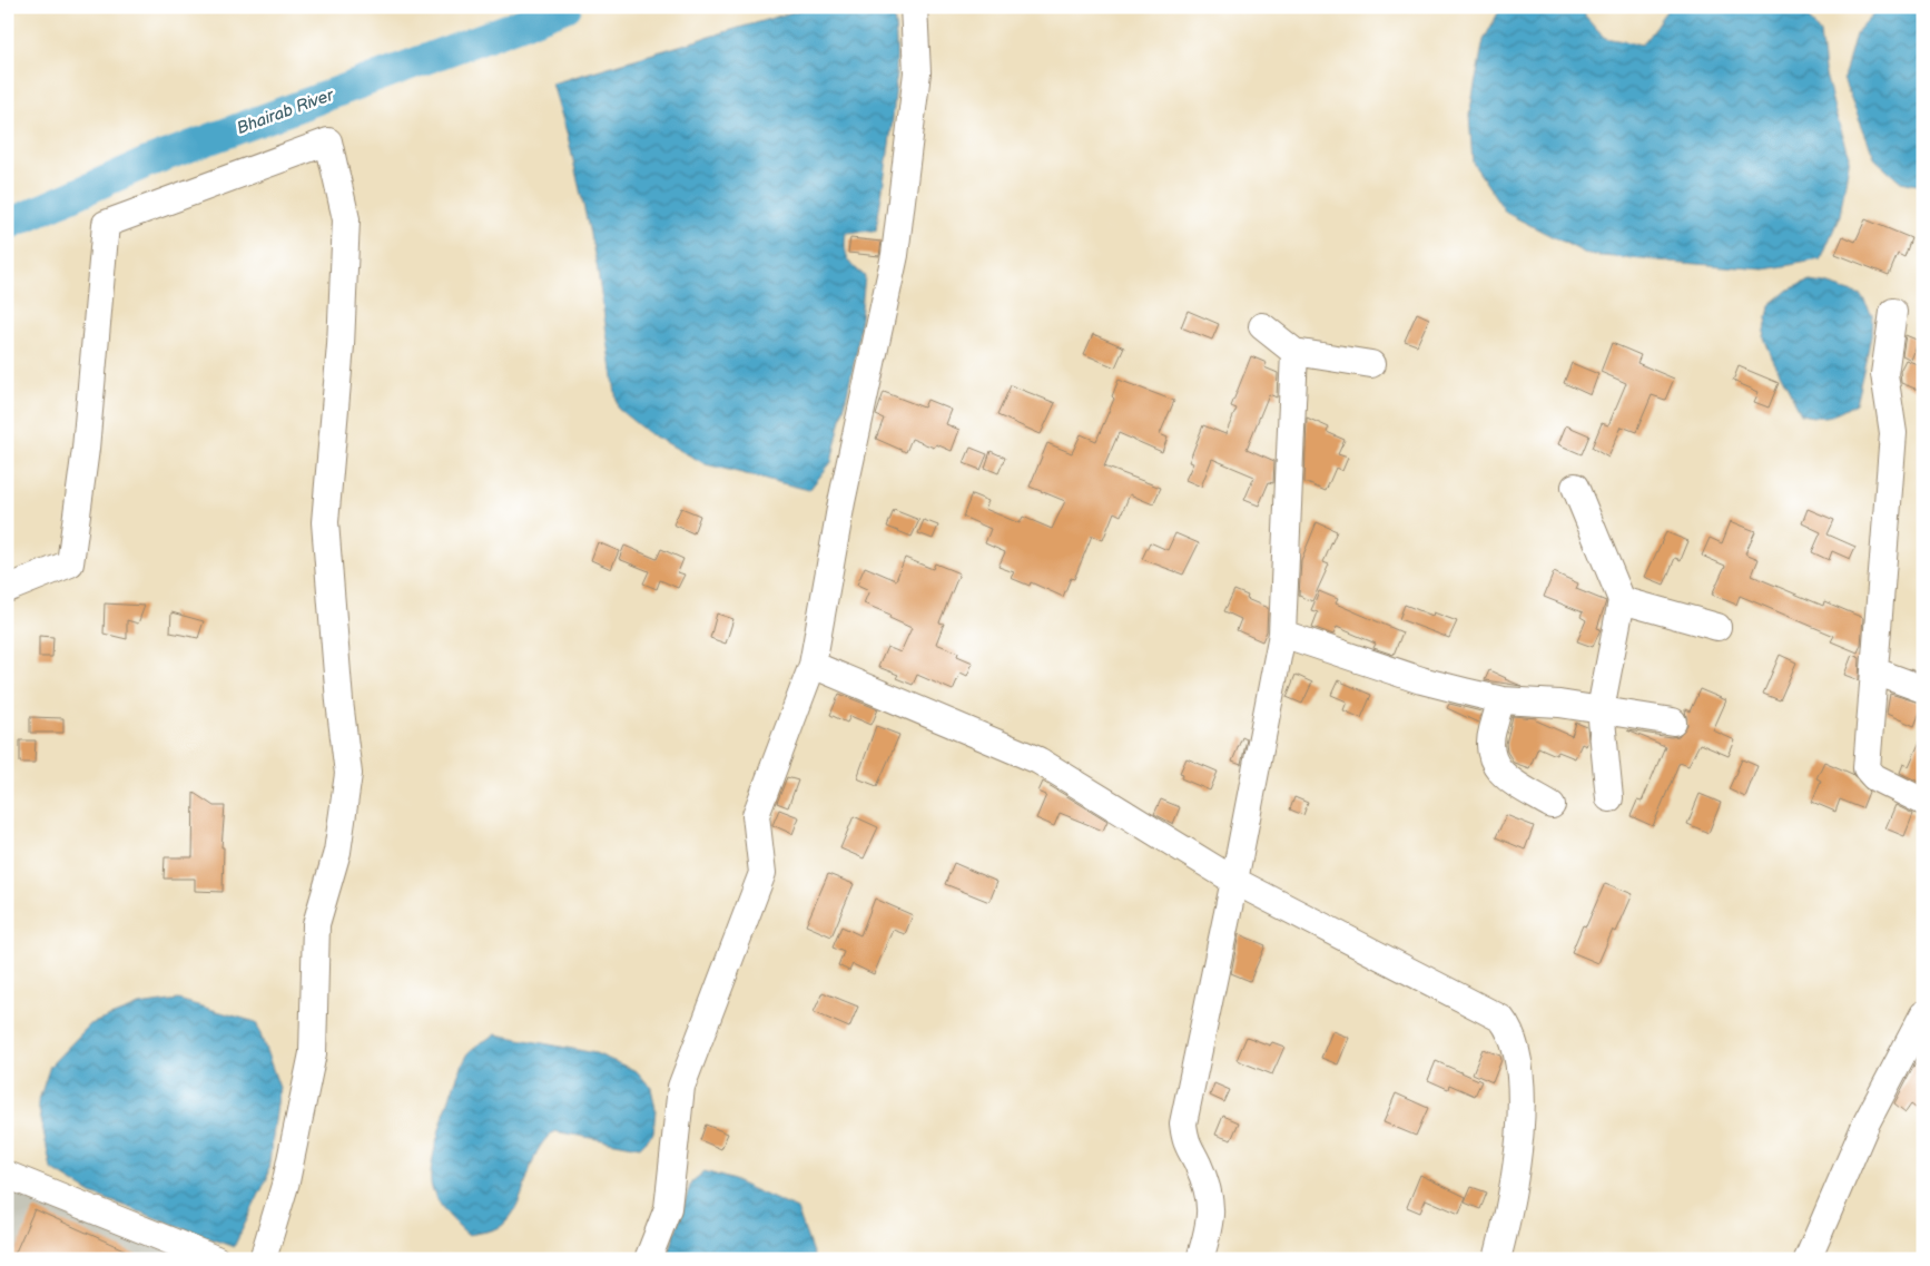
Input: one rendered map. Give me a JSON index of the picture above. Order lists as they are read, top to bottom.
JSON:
{
  "water": ["Bhairab River"]
}
